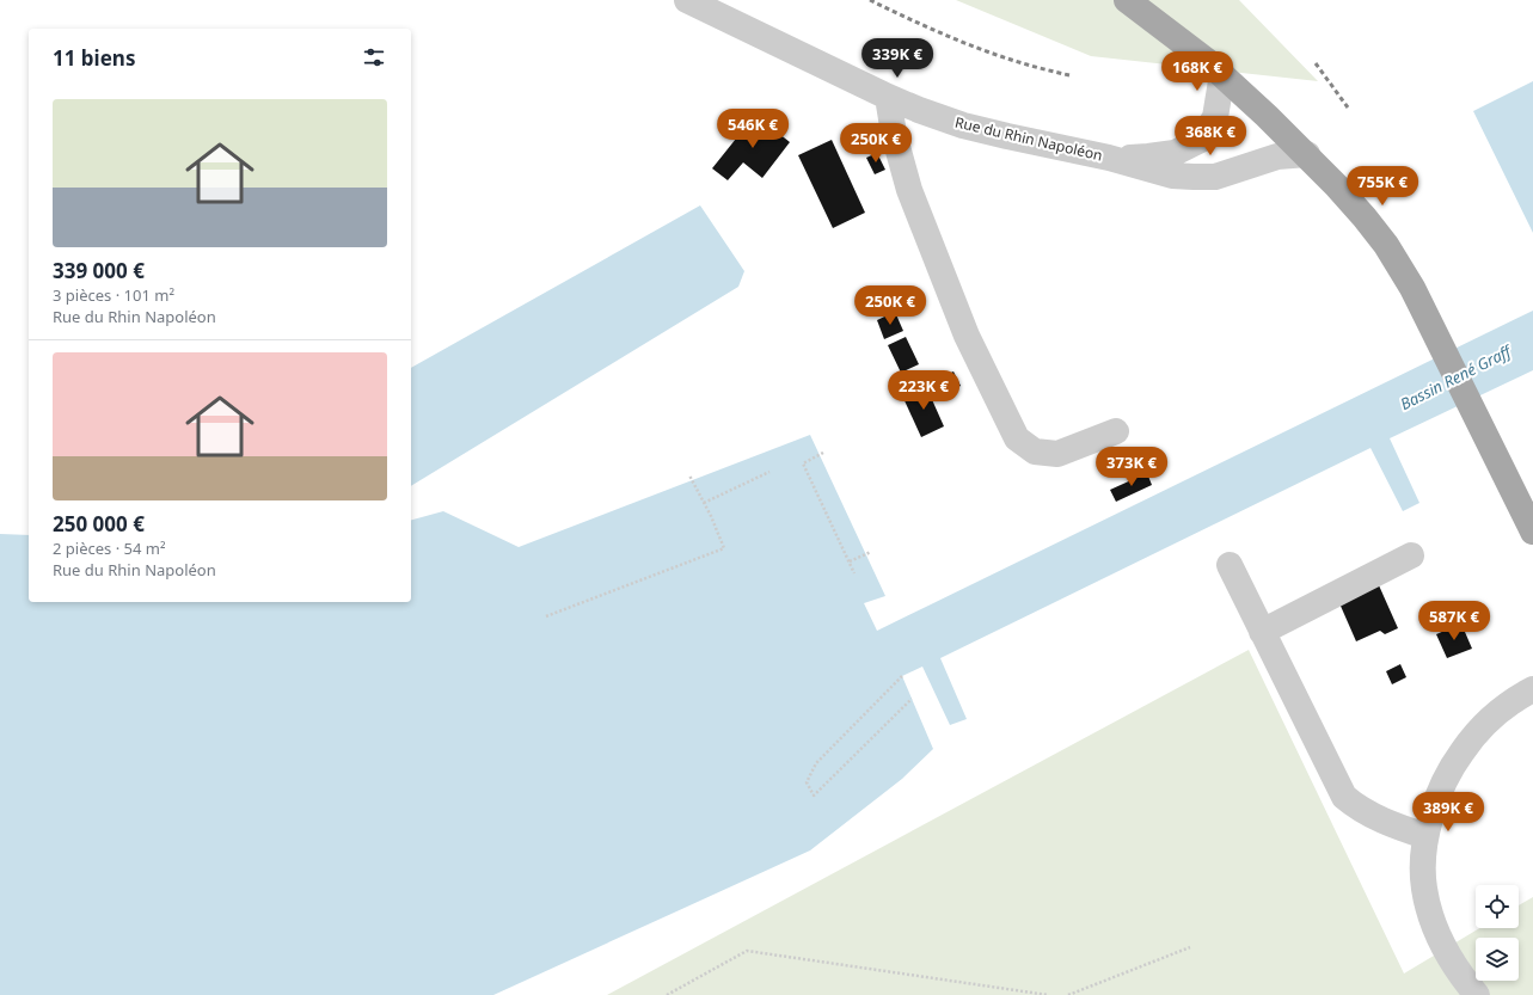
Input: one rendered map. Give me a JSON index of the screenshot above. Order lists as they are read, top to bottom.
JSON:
{
  "streets": {
    "street": ["Rue du Rhin Napoléon"]
  },
  "water": ["Bassin René Graff"],
  "page": {
    "heading": "11 biens",
    "price": [
      "339K €",
      "168K €",
      "546K €",
      "368K €",
      "250K €",
      "755K €",
      "250K €",
      "223K €",
      "373K €",
      "587K €",
      "389K €"
    ],
    "list": [
      {
        "name": "339 000 €",
        "note": "3 pièces · 101 m² · Rue du Rhin Napoléon"
      },
      {
        "name": "250 000 €",
        "note": "2 pièces · 54 m² · Rue du Rhin Napoléon"
      }
    ]
  }
}
